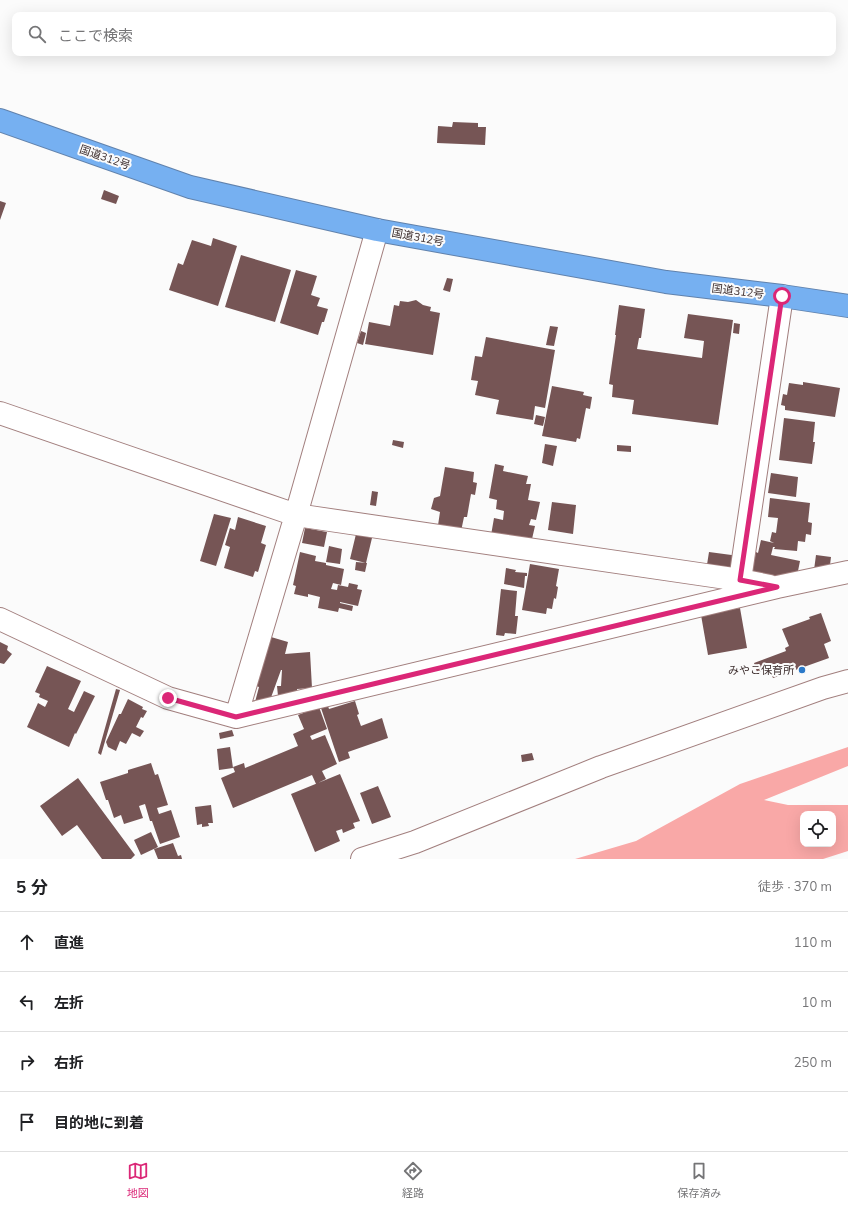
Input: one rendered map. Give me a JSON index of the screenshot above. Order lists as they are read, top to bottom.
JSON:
{
  "streets": {
    "highway": ["国道312号"]
  },
  "places": ["みやこ保育所"],
  "page": {
    "search": "ここで検索",
    "heading": ["5 分", "徒歩 · 370 m"],
    "list": [
      ["直進", "110 m"],
      ["左折", "10 m"],
      ["右折", "250 m"],
      "目的地に到着"
    ],
    "nav": ["地図", "経路", "保存済み"]
  }
}
